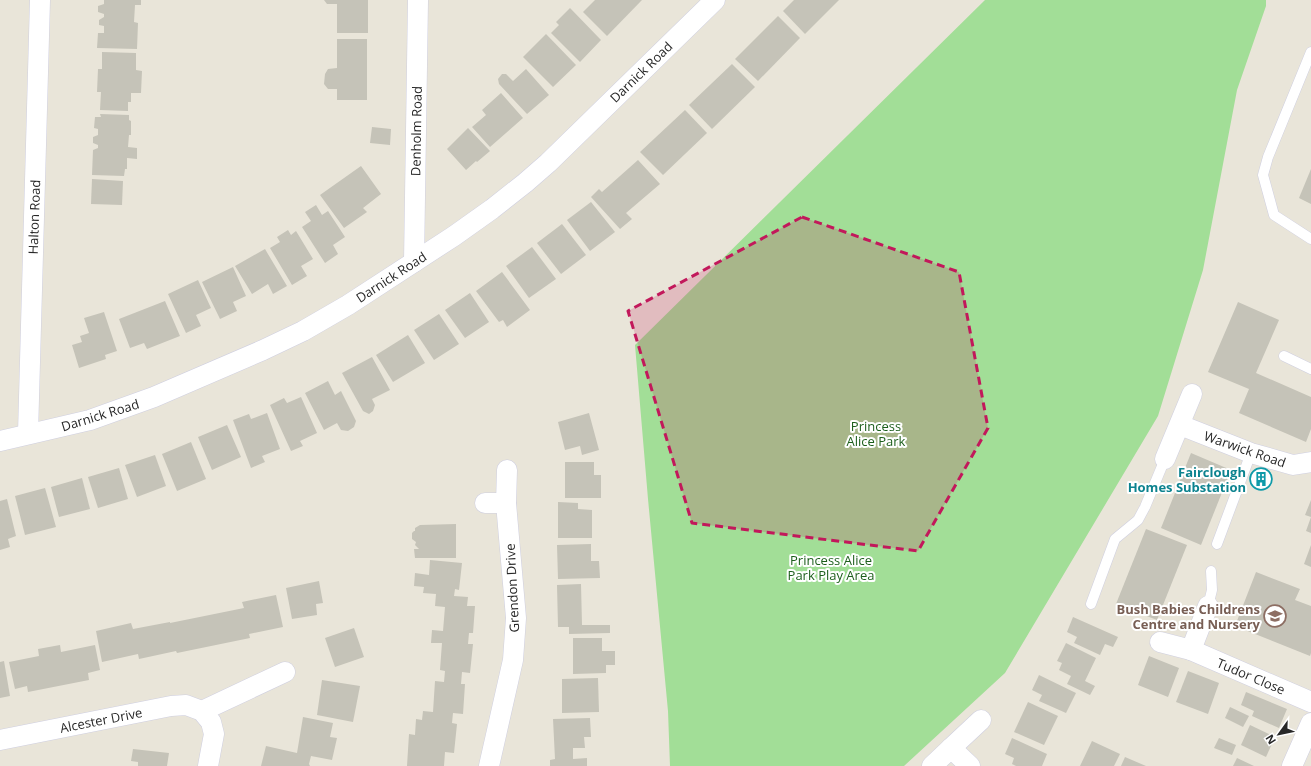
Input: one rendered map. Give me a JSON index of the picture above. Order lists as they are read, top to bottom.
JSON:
{
  "streets": {
    "street": [
      "Darnick Road",
      "Denholm Road",
      "Halton Road",
      "Warwick Road",
      "Grendon Drive",
      "Tudor Close",
      "Alcester Drive"
    ]
  },
  "crossings": [
    ["Darnick Road", "Denholm Road"],
    ["Darnick Road", "Halton Road"]
  ],
  "parks": ["Princess Alice Park", "Princess Alice Park Play Area"],
  "places": {
    "building": ["Fairclough Homes Substation"],
    "school or university": ["Bush Babies Childrens Centre and Nursery"]
  },
  "north": "bottom left"
}
